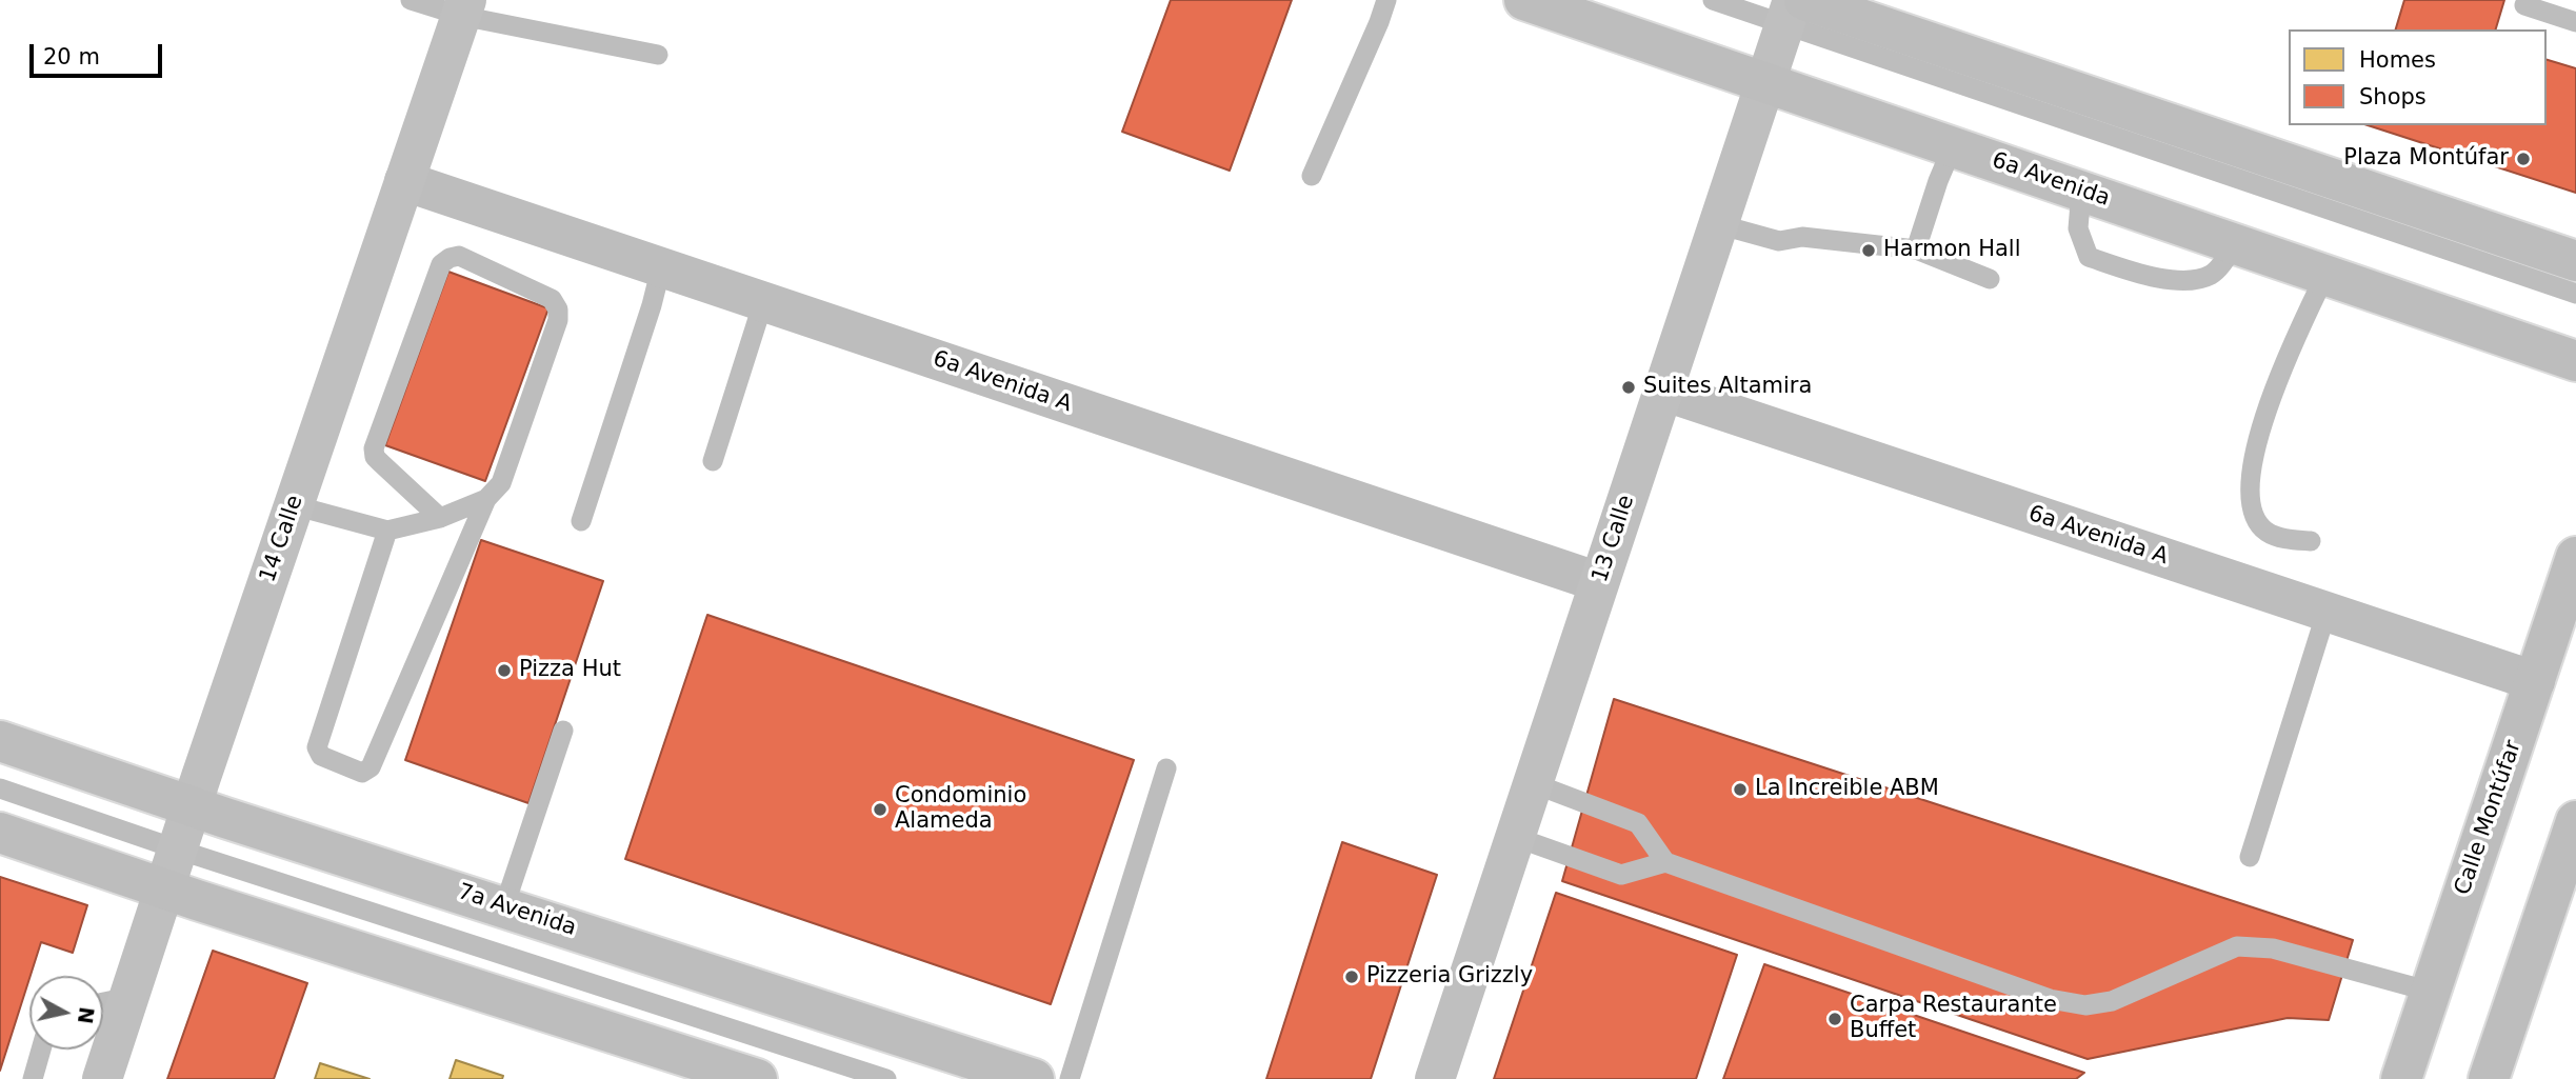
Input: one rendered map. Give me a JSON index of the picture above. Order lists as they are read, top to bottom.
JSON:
{
  "streets": {
    "main road": [
      "6a Avenida",
      "6a Avenida A",
      "Calle Montúfar",
      "7a Avenida"
    ],
    "street": ["14 Calle", "13 Calle"]
  },
  "crossings": [
    ["6a Avenida", "13 Calle"],
    ["6a Avenida A", "14 Calle"],
    ["6a Avenida A", "13 Calle"],
    ["6a Avenida A", "Calle Montúfar"],
    ["14 Calle", "7a Avenida"]
  ],
  "places": [
    "Plaza Montúfar",
    "Harmon Hall",
    "Suites Altamira",
    "Pizza Hut",
    "La Increible ABM",
    "Condominio Alameda",
    "Pizzeria Grizzly",
    "Carpa Restaurante Buffet"
  ],
  "legend": ["Homes", "Shops"],
  "scale_bar": "20 m",
  "north": "right"
}
